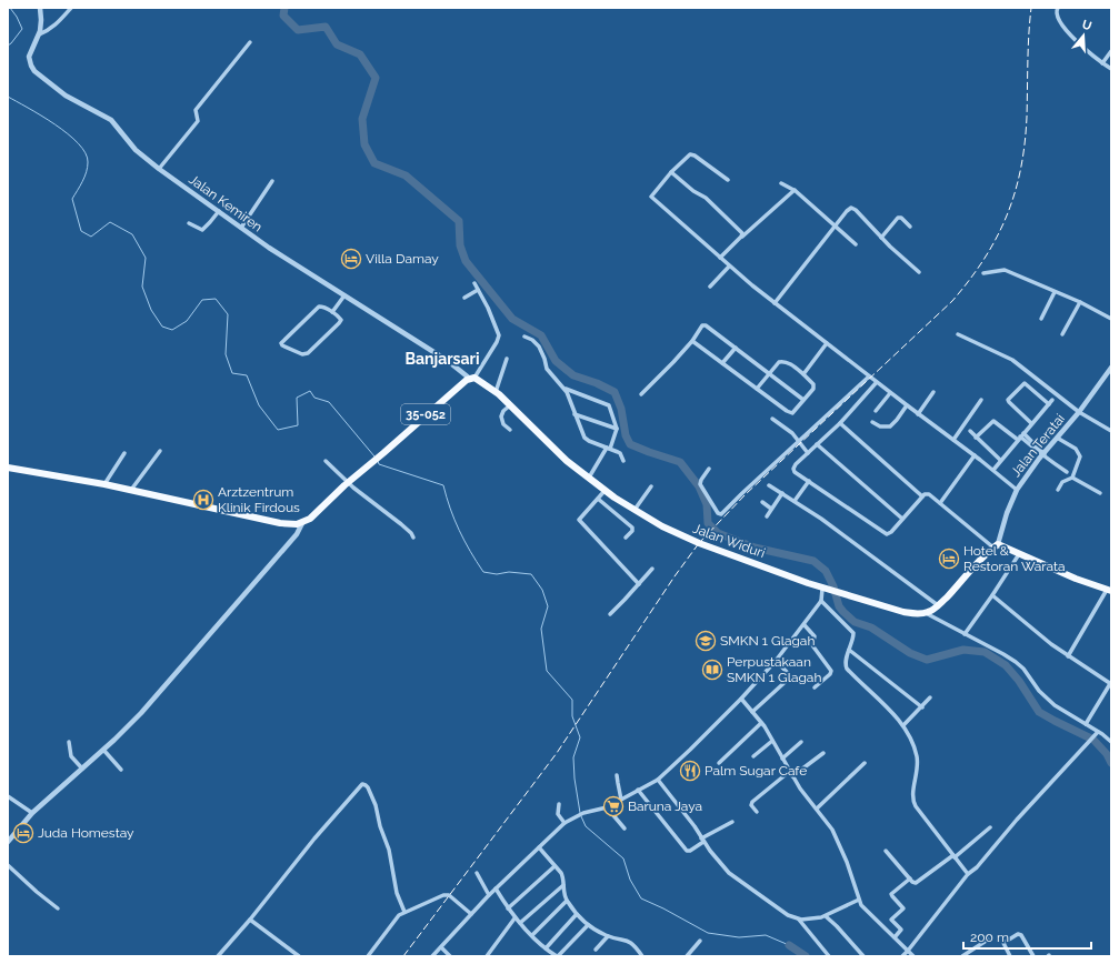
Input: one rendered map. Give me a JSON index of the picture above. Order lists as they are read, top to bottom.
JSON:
{
  "streets": {
    "main road": ["35-052", "Jalan Widuri"],
    "street": ["Jalan Kemiren", "Jalan Teratai"]
  },
  "crossings": [
    ["Jalan Kemiren", "35-052"],
    ["Jalan Kemiren", "Jalan Widuri"],
    ["35-052", "Jalan Widuri"]
  ],
  "districts": ["Banjarsari"],
  "places": {
    "hotel": ["Villa Damay", "Hotel & Restoran Warata", "Juda Homestay"],
    "hospital": ["Arztzentrum Klinik Firdous"],
    "school or university": ["SMKN 1 Glagah"],
    "library": ["Perpustakaan SMKN 1 Glagah"],
    "restaurant": ["Palm Sugar Cafe"],
    "supermarket": ["Baruna Jaya"]
  },
  "scale_bar": "200 m",
  "north": "top"
}
